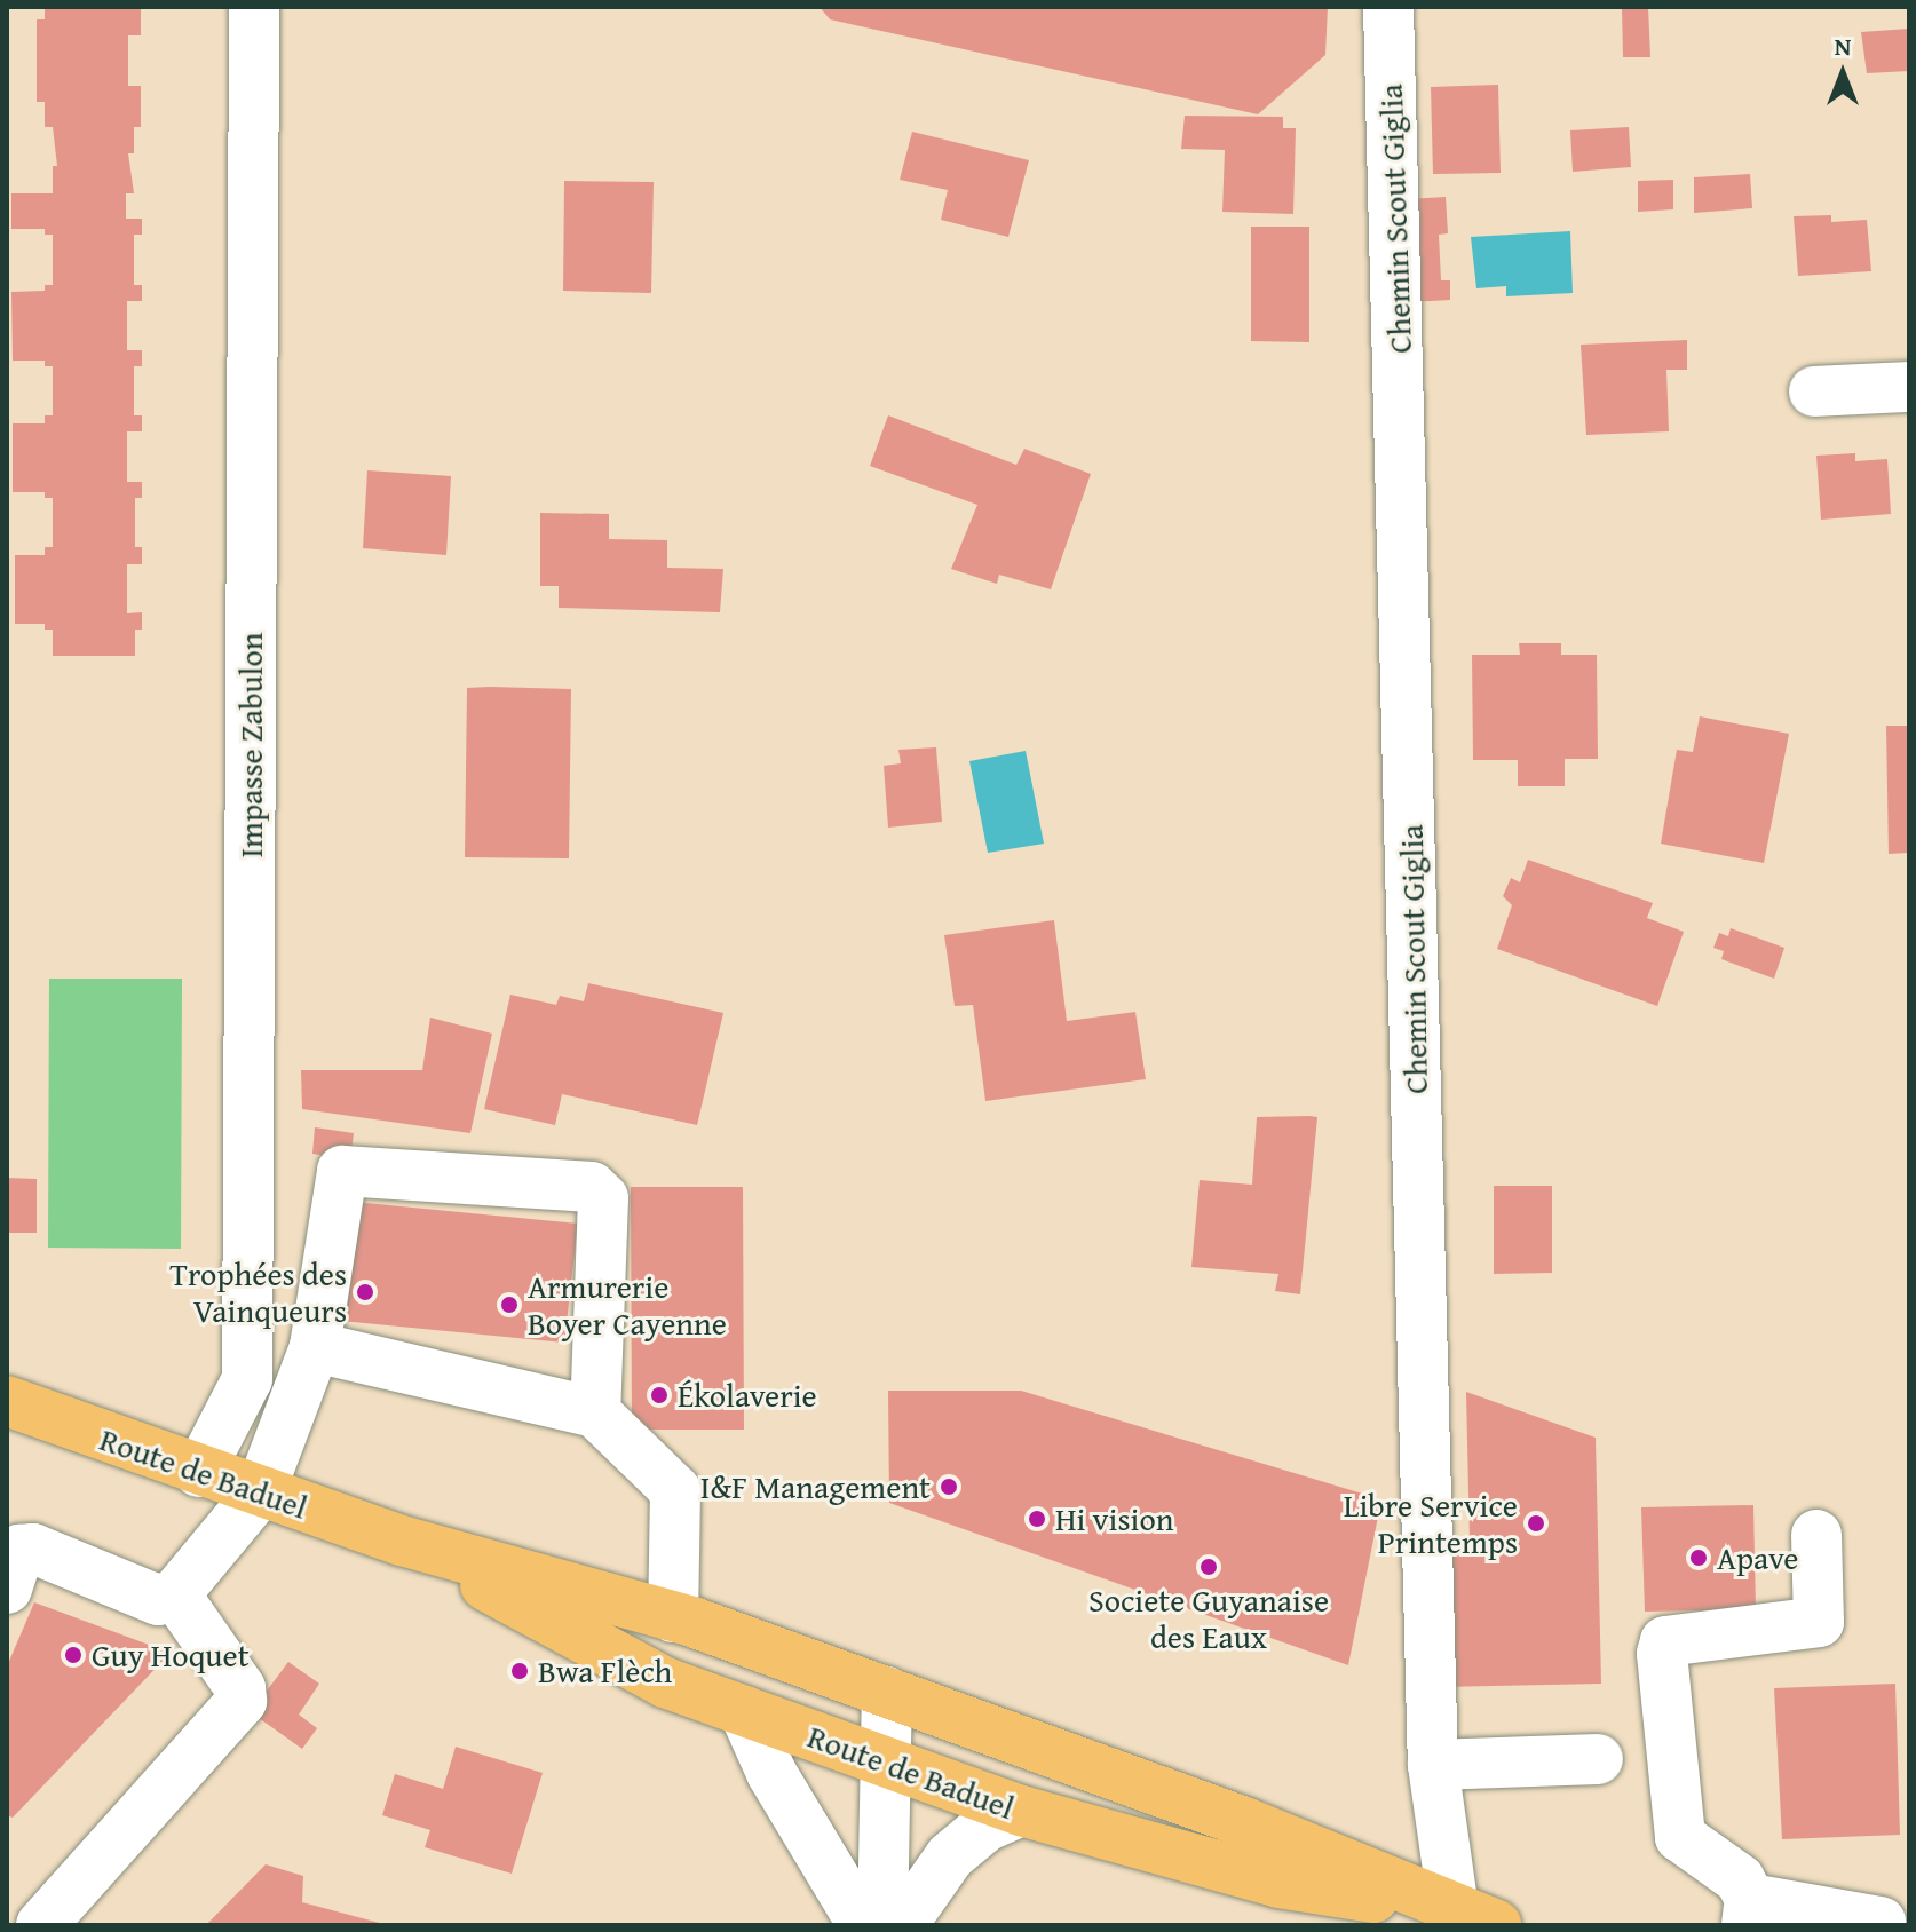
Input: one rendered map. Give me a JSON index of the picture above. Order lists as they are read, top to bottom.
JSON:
{
  "streets": {
    "main road": ["Route de Baduel"],
    "street": ["Chemin Scout Giglia", "Impasse Zabulon"]
  },
  "crossings": [
    ["Chemin Scout Giglia", "Route de Baduel"],
    ["Impasse Zabulon", "Route de Baduel"]
  ],
  "places": [
    "Trophées des Vainqueurs",
    "Armurerie Boyer Cayenne",
    "Ékolaverie",
    "I&F Management",
    "Hi vision",
    "Libre Service Printemps",
    "Apave",
    "Societe Guyanaise des Eaux",
    "Guy Hoquet",
    "Bwa Flèch"
  ],
  "north": "top"
}
